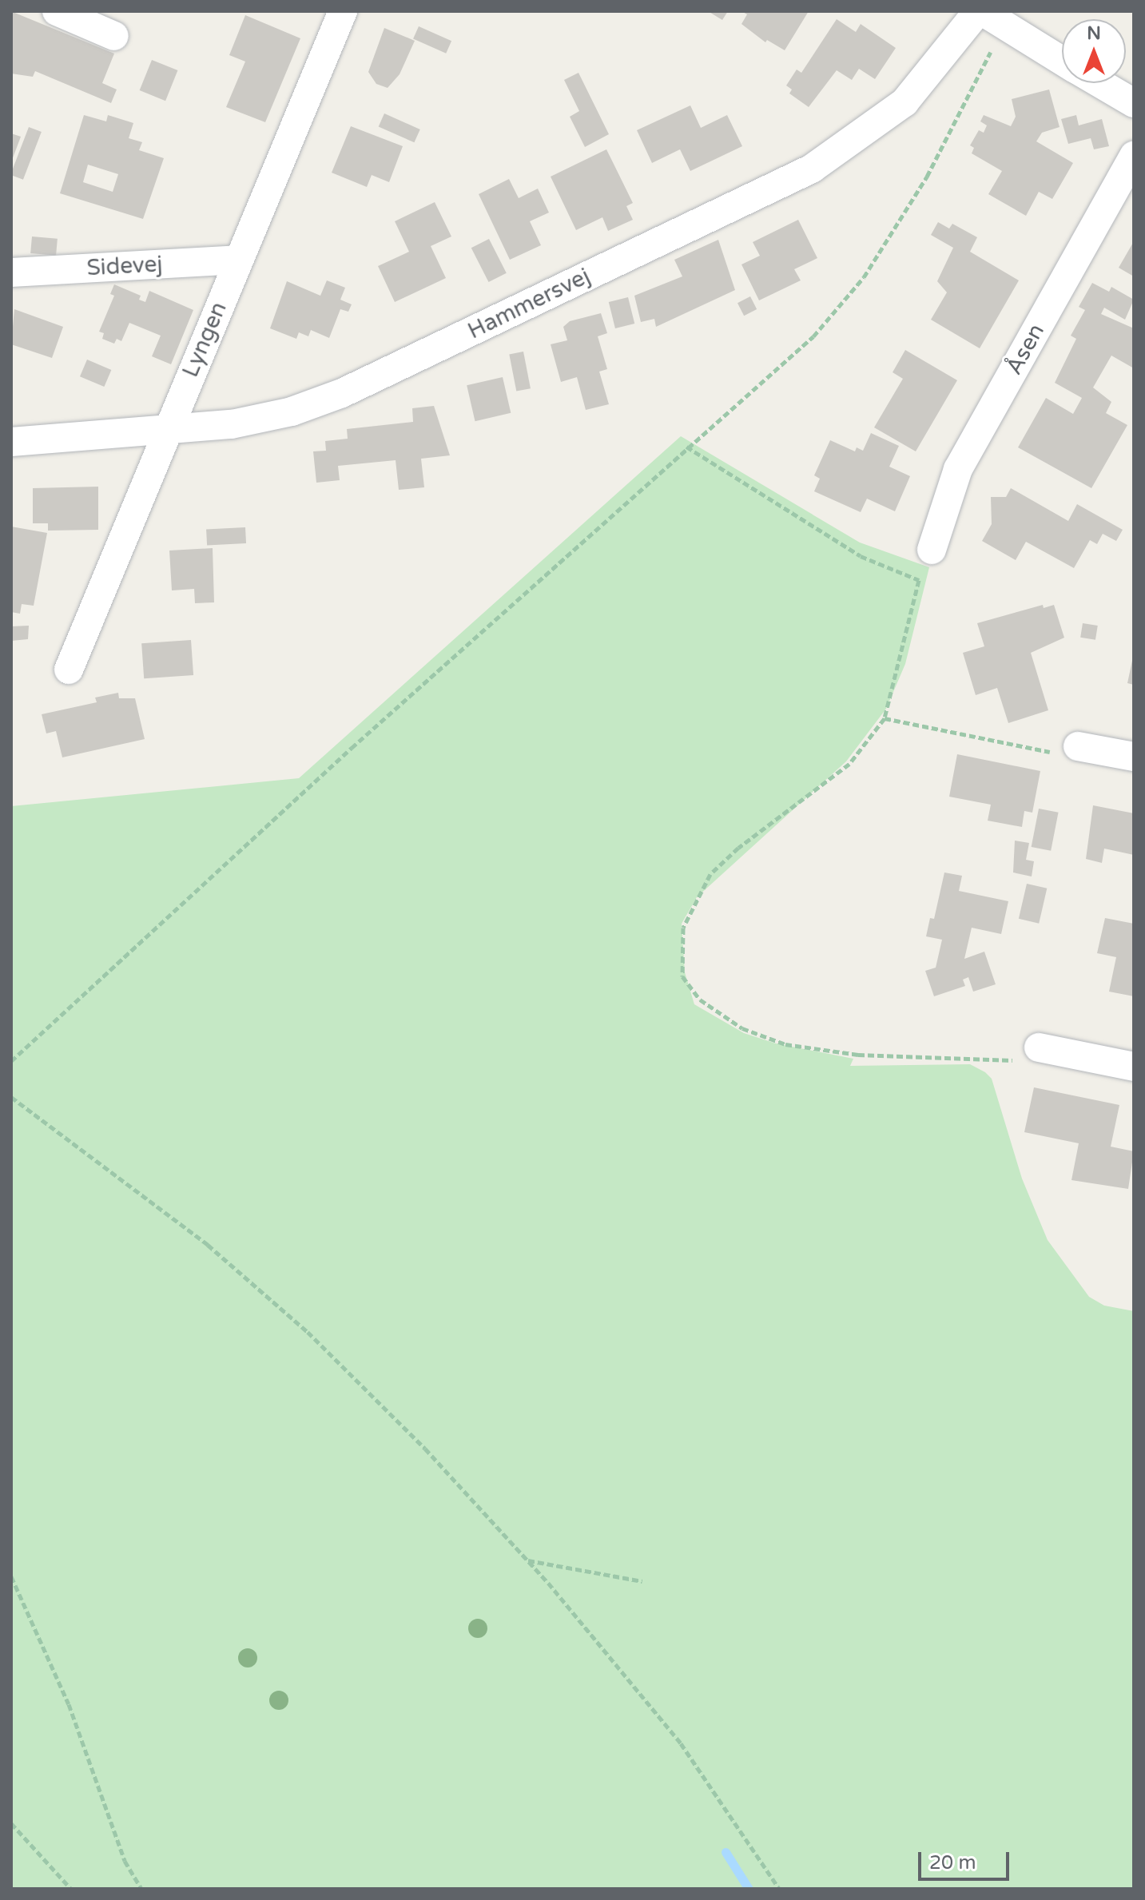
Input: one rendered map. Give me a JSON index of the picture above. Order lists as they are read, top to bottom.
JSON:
{
  "streets": {
    "street": [
      "Sidevej",
      "Hammersvej",
      "Lyngen",
      "Åsen"
    ]
  },
  "crossings": [
    ["Sidevej", "Lyngen"],
    ["Hammersvej", "Lyngen"]
  ],
  "scale_bar": "20 m",
  "north": "top"
}
